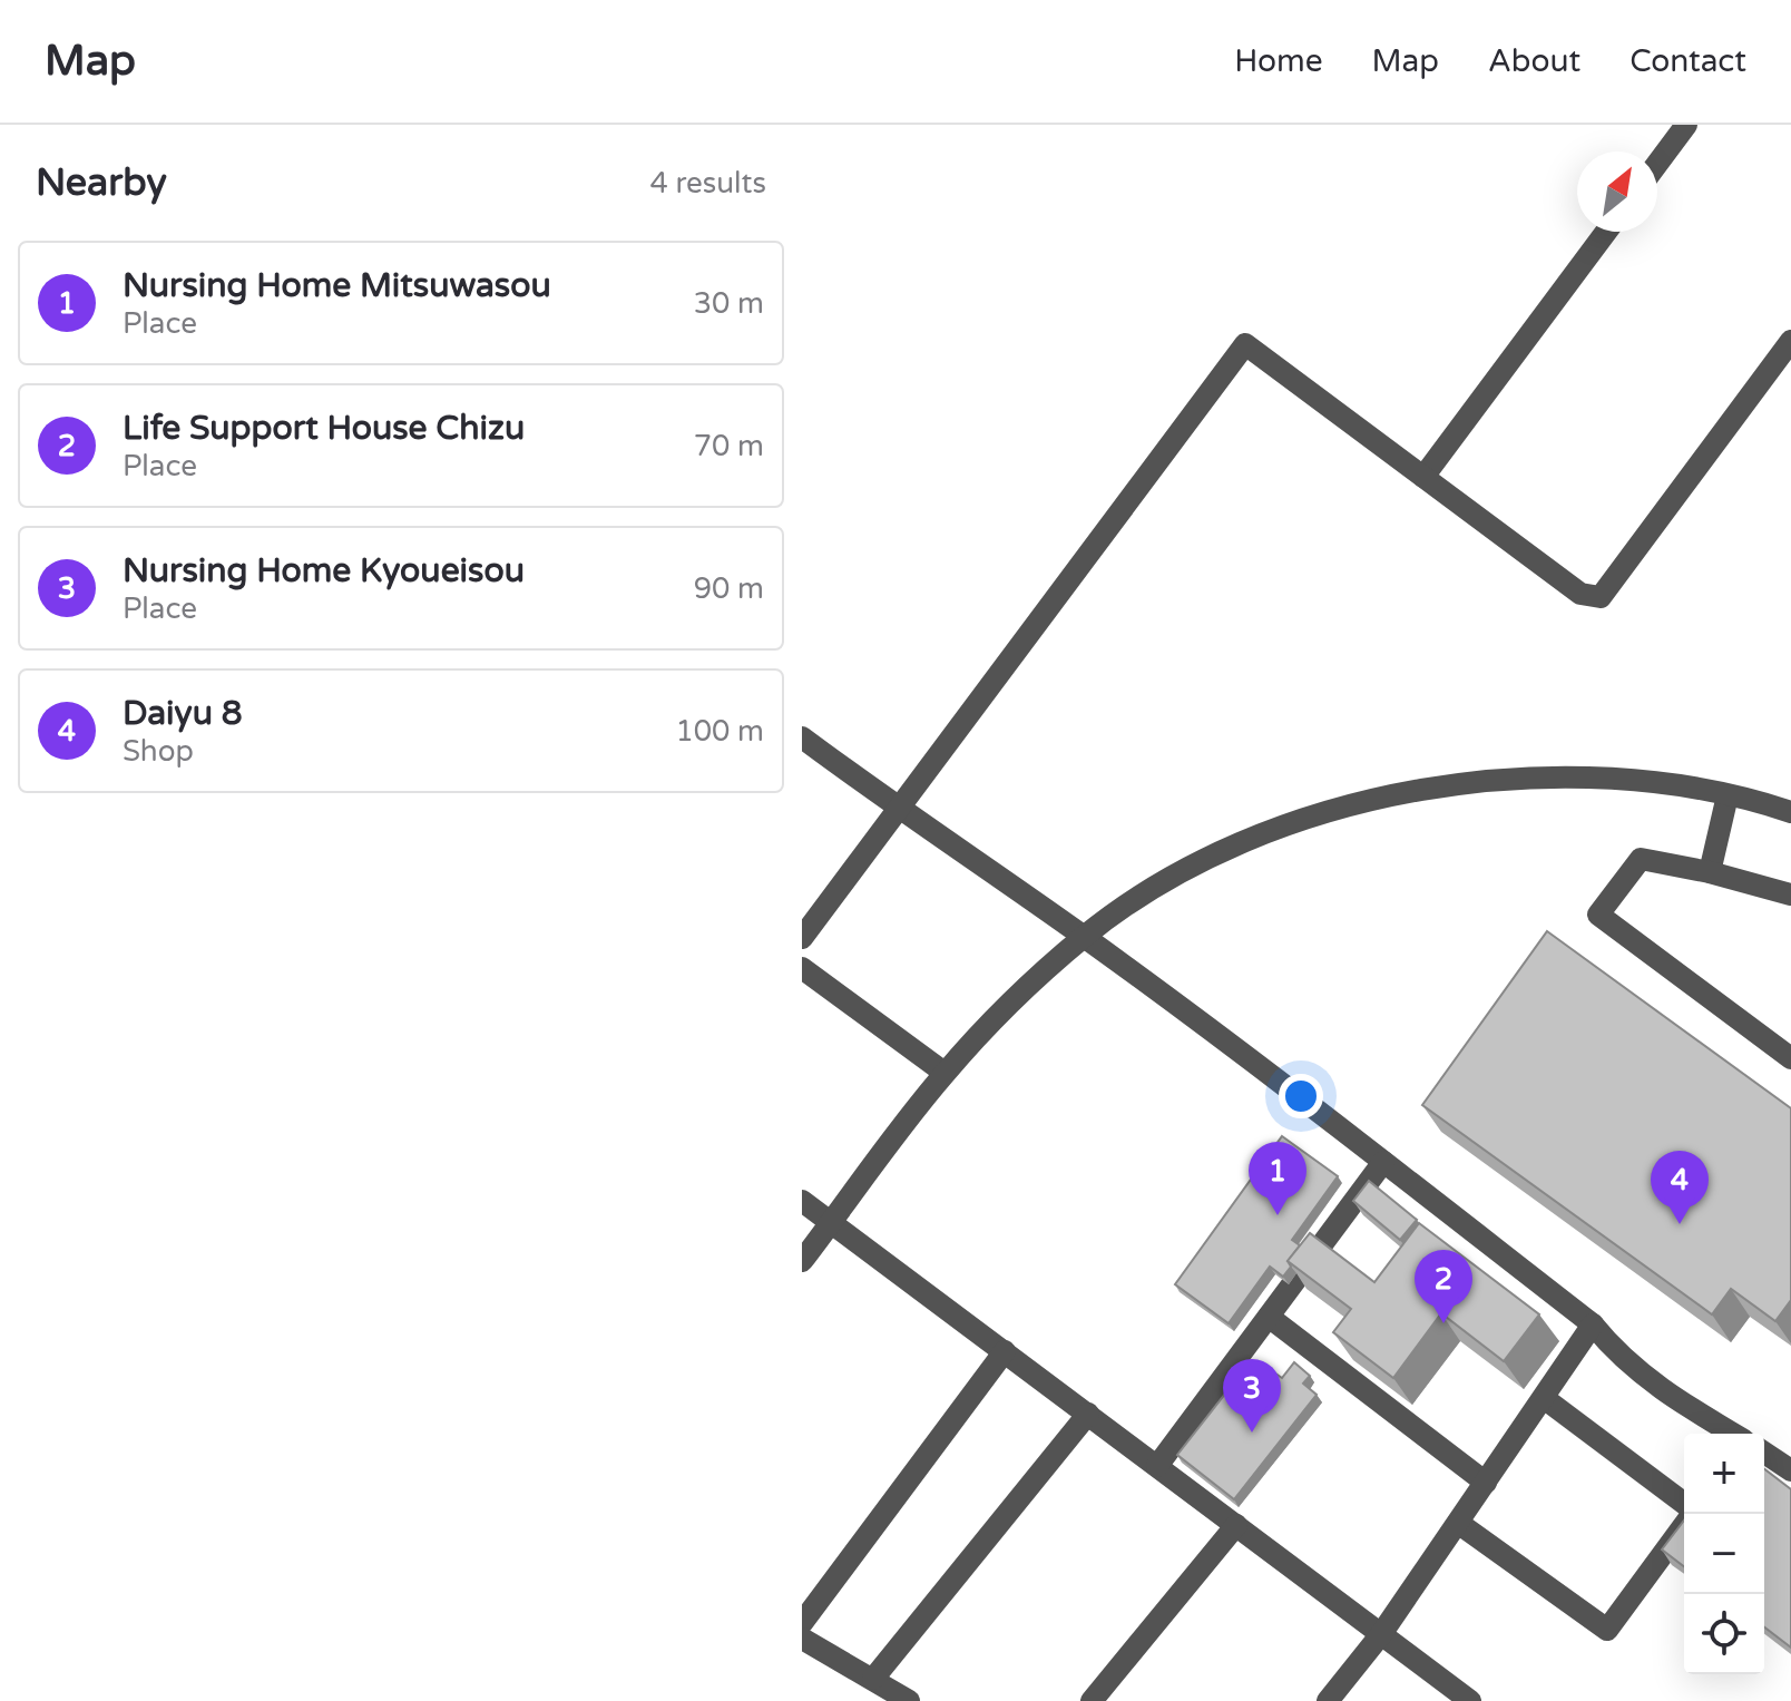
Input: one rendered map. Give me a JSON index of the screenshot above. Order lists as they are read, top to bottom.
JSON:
{
  "north": "top right",
  "page": {
    "header": "Map",
    "nav": [
      "Home",
      "Map",
      "About",
      "Contact"
    ],
    "heading": ["Nearby", "4 results"],
    "list": [
      {
        "mark": "1",
        "name": "Nursing Home Mitsuwasou",
        "note": "Place",
        "value": "30 m"
      },
      {
        "mark": "2",
        "name": "Life Support House Chizu",
        "note": "Place",
        "value": "70 m"
      },
      {
        "mark": "3",
        "name": "Nursing Home Kyoueisou",
        "note": "Place",
        "value": "90 m"
      },
      {
        "mark": "4",
        "name": "Daiyu 8",
        "note": "Shop",
        "value": "100 m"
      }
    ],
    "pins": [
      "1",
      "4",
      "2",
      "3"
    ],
    "map_buttons": ["+", "−"]
  }
}
